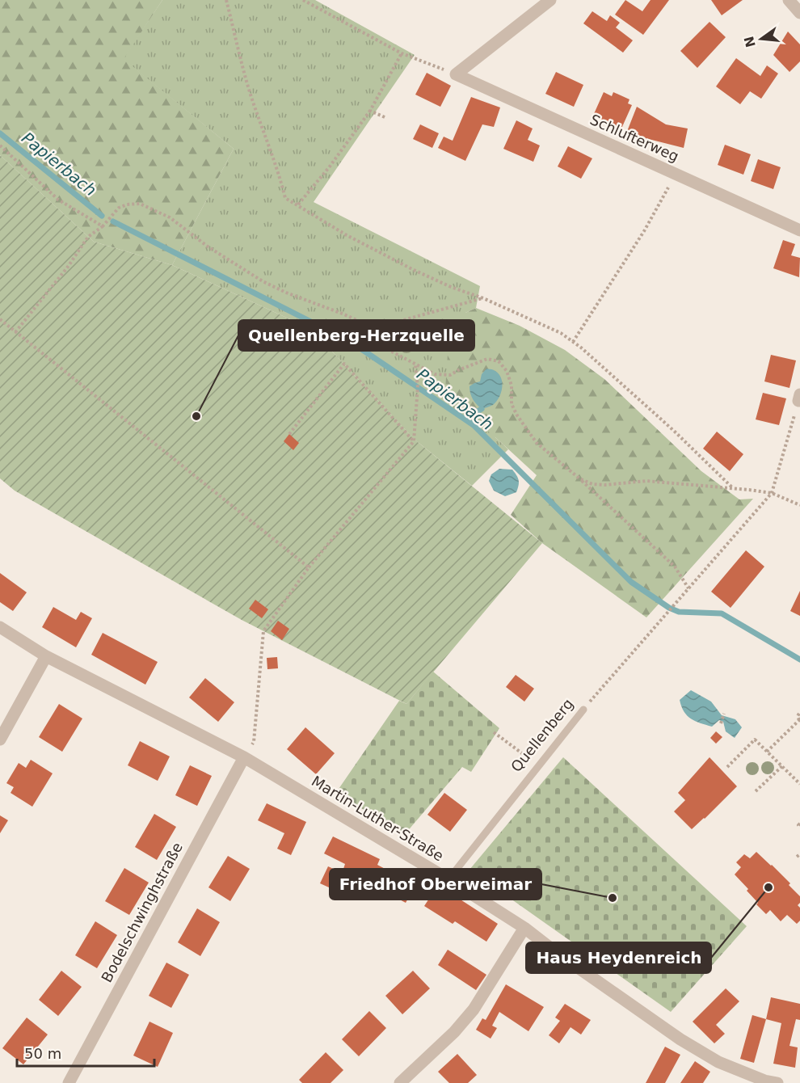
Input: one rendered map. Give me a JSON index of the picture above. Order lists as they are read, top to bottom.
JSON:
{
  "streets": {
    "street": ["Schlufterweg", "Martin-Luther-Straße", "Bodelschwinghstraße"],
    "lane": ["Quellenberg"]
  },
  "crossings": [
    ["Quellenberg", "Martin-Luther-Straße"],
    ["Martin-Luther-Straße", "Bodelschwinghstraße"]
  ],
  "water": ["Papierbach"],
  "places": ["Quellenberg-Herzquelle", "Haus Heydenreich", "Friedhof Oberweimar"],
  "scale_bar": "50 m",
  "north": "left"
}
